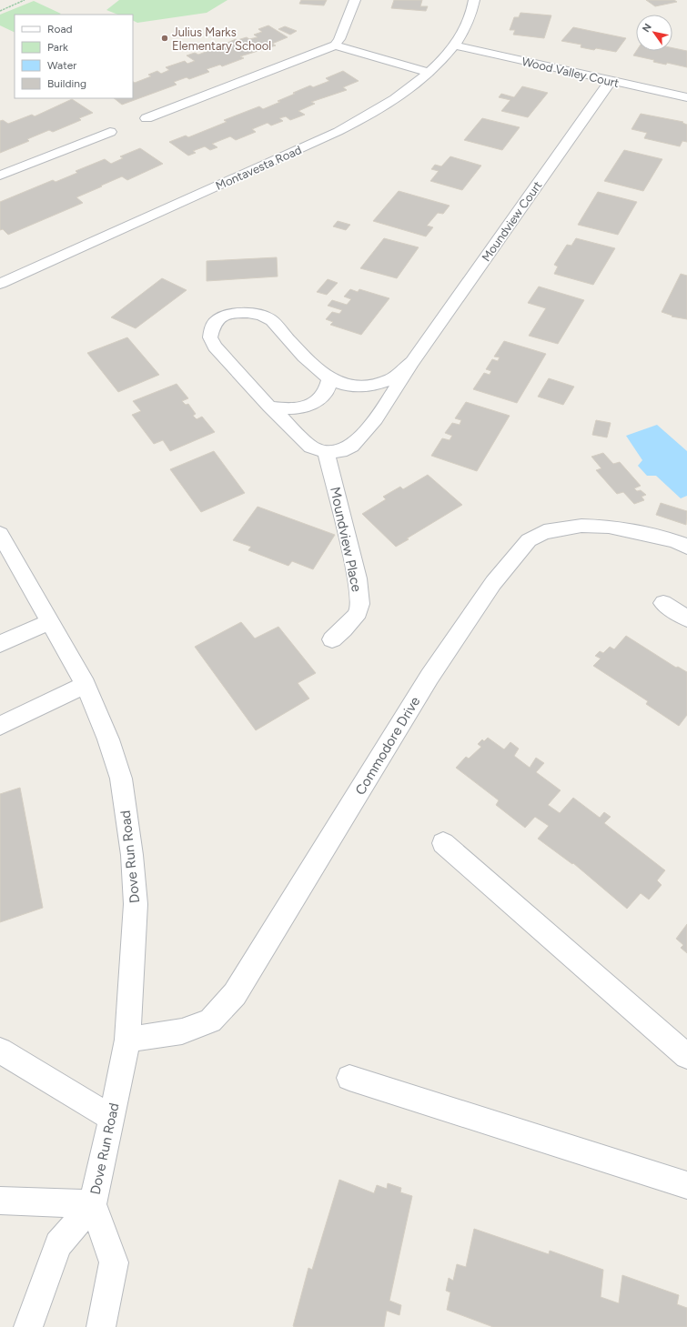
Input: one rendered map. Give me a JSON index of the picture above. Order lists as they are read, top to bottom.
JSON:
{
  "streets": {
    "street": [
      "Wood Valley Court",
      "Montavesta Road",
      "Moundview Court",
      "Moundview Place",
      "Commodore Drive",
      "Dove Run Road"
    ]
  },
  "crossings": [
    ["Wood Valley Court", "Montavesta Road"],
    ["Wood Valley Court", "Moundview Court"],
    ["Moundview Court", "Moundview Place"],
    ["Commodore Drive", "Dove Run Road"]
  ],
  "places": ["Julius Marks Elementary School"],
  "legend": [
    "Road",
    "Park",
    "Water",
    "Building"
  ],
  "north": "top left"
}
